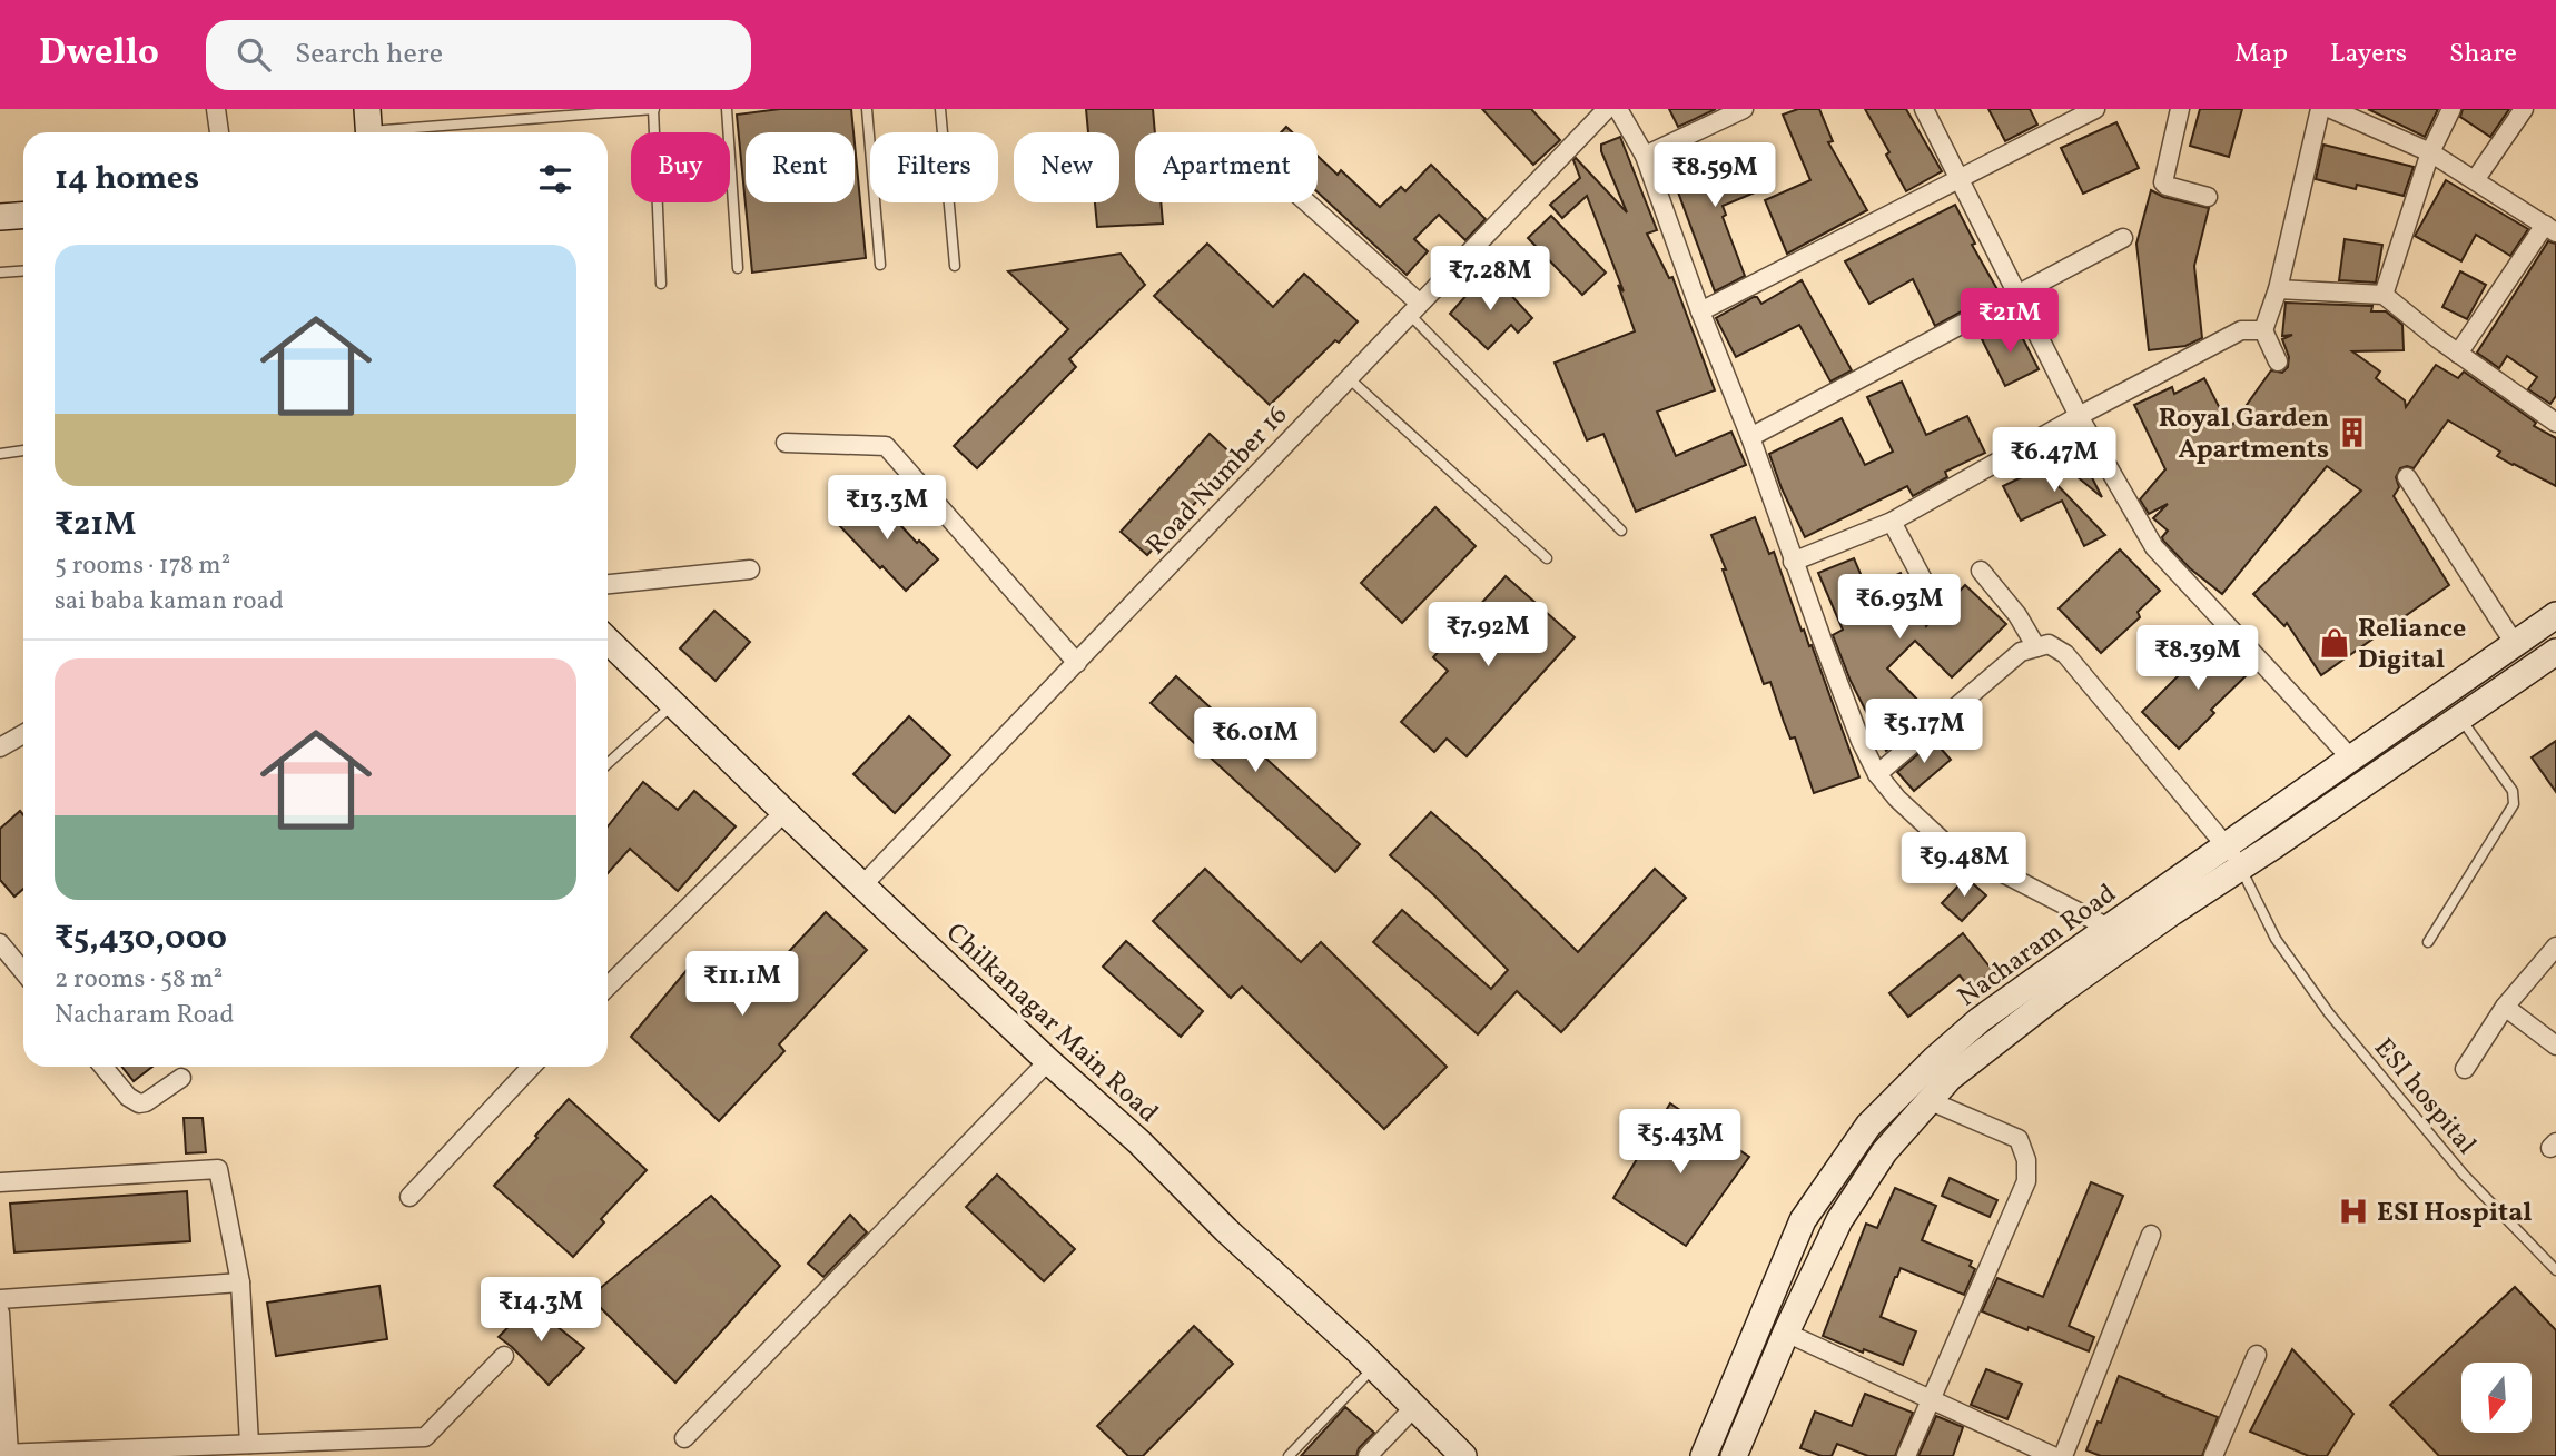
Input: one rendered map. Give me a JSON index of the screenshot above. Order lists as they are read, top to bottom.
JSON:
{
  "streets": {
    "main road": ["Nacharam Road", "Chilkanagar Main Road"],
    "street": ["Road Number 16"],
    "lane": ["ESI hospital"]
  },
  "crossings": [
    ["Road Number 16", "Chilkanagar Main Road"],
    ["Nacharam Road", "ESI hospital"]
  ],
  "places": {
    "building": ["Royal Garden Apartments"],
    "shop": ["Reliance Digital"],
    "hospital": ["ESI Hospital"]
  },
  "north": "bottom",
  "page": {
    "header": "Dwello",
    "search": "Search here",
    "nav": ["Map", "Layers", "Share"],
    "chip": [
      "Buy",
      "Rent",
      "Filters",
      "New",
      "Apartment"
    ],
    "heading": "14 homes",
    "price": [
      "₹8.59M",
      "₹7.28M",
      "₹21M",
      "₹6.47M",
      "₹13.3M",
      "₹6.93M",
      "₹7.92M",
      "₹8.39M",
      "₹5.17M",
      "₹6.01M",
      "₹9.48M",
      "₹11.1M",
      "₹5.43M",
      "₹14.3M"
    ],
    "list": [
      {
        "name": "₹21M",
        "note": "5 rooms · 178 m² · sai baba kaman road"
      },
      {
        "name": "₹5,430,000",
        "note": "2 rooms · 58 m² · Nacharam Road"
      }
    ]
  }
}
